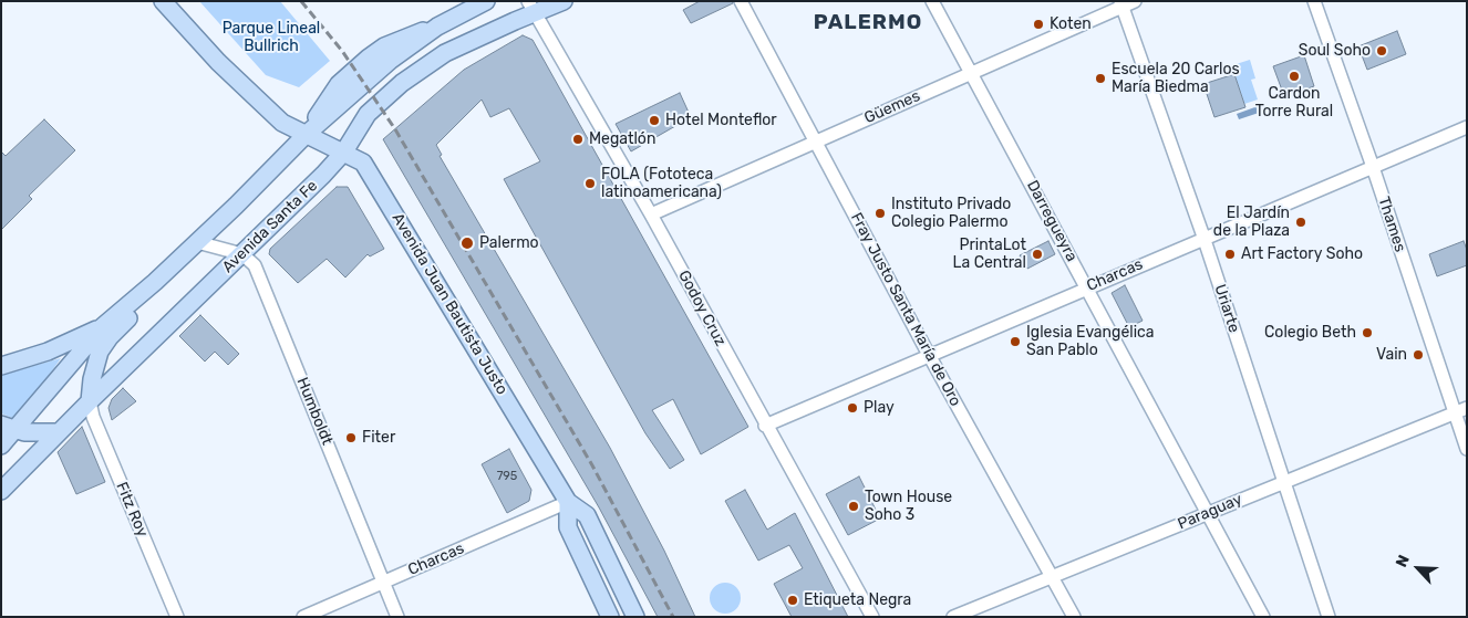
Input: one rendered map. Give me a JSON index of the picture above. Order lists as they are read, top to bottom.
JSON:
{
  "streets": {
    "main road": ["Avenida Santa Fe", "Avenida Juan Bautista Justo"],
    "street": [
      "Güemes",
      "Darregueyra",
      "Thames",
      "Charcas",
      "Godoy Cruz",
      "Uriarte",
      "Fray Justo Santa María de Oro",
      "Humboldt",
      "Fitz Roy",
      "Paraguay"
    ]
  },
  "crossings": [
    ["Güemes", "Darregueyra"],
    ["Güemes", "Godoy Cruz"],
    ["Güemes", "Uriarte"],
    ["Güemes", "Fray Justo Santa María de Oro"],
    ["Darregueyra", "Charcas"],
    ["Darregueyra", "Paraguay"],
    ["Thames", "Charcas"],
    ["Thames", "Paraguay"],
    ["Avenida Santa Fe", "Avenida Juan Bautista Justo"],
    ["Avenida Santa Fe", "Godoy Cruz"],
    ["Avenida Santa Fe", "Humboldt"],
    ["Avenida Santa Fe", "Fitz Roy"],
    ["Charcas", "Avenida Juan Bautista Justo"],
    ["Charcas", "Godoy Cruz"],
    ["Charcas", "Uriarte"],
    ["Charcas", "Fray Justo Santa María de Oro"],
    ["Charcas", "Humboldt"],
    ["Uriarte", "Paraguay"],
    ["Fray Justo Santa María de Oro", "Paraguay"]
  ],
  "districts": ["PALERMO"],
  "parks": ["Parque Lineal Bullrich"],
  "places": [
    "Koten",
    "Soul Soho",
    "Cardon Torre Rural",
    "Escuela 20 Carlos María Biedma",
    "Hotel Monteflor",
    "Megatlón",
    "FOLA (Fototeca latinoamericana)",
    "Instituto Privado Colegio Palermo",
    "El Jardín de la Plaza",
    "Palermo",
    "PrintaLot La Central",
    "Art Factory Soho",
    "Colegio Beth",
    "Iglesia Evangélica San Pablo",
    "Vain",
    "Play",
    "Fiter",
    "Town House Soho 3",
    "Etiqueta Negra"
  ],
  "house_numbers": ["795"],
  "north": "top left"
}
